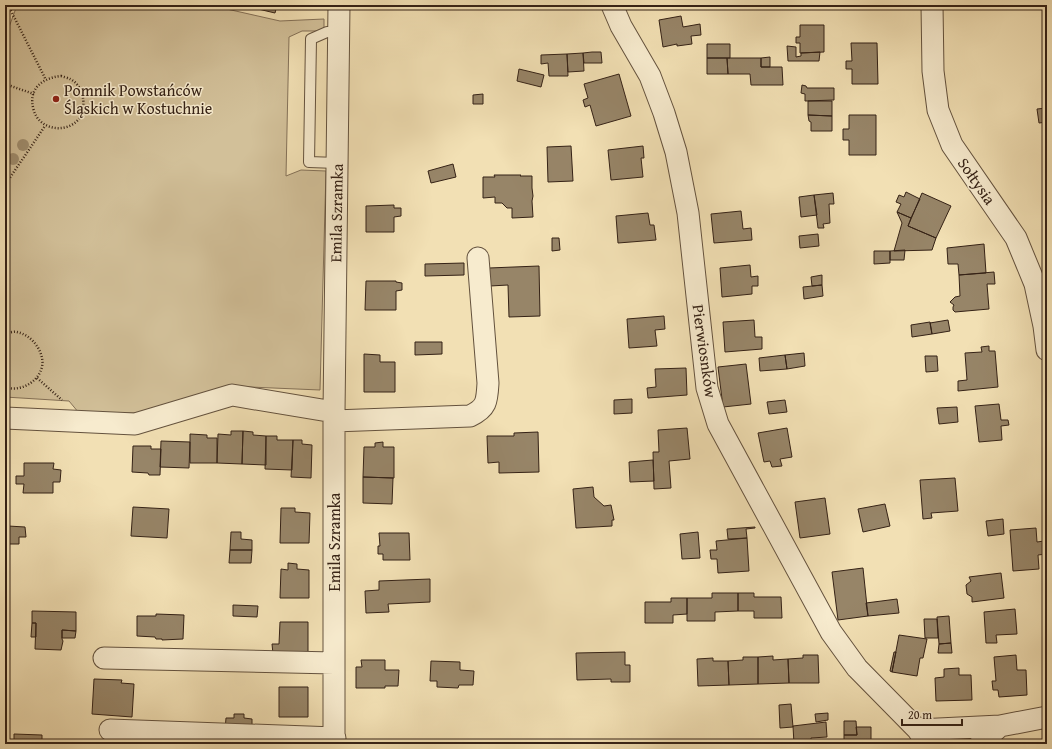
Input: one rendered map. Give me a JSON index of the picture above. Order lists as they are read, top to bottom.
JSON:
{
  "streets": {
    "street": ["Sołtysia", "Emila Szramka", "Pierwiosnków"]
  },
  "places": ["Pomnik Powstańców Śląskich w Kostuchnie"],
  "scale_bar": "20 m"
}
